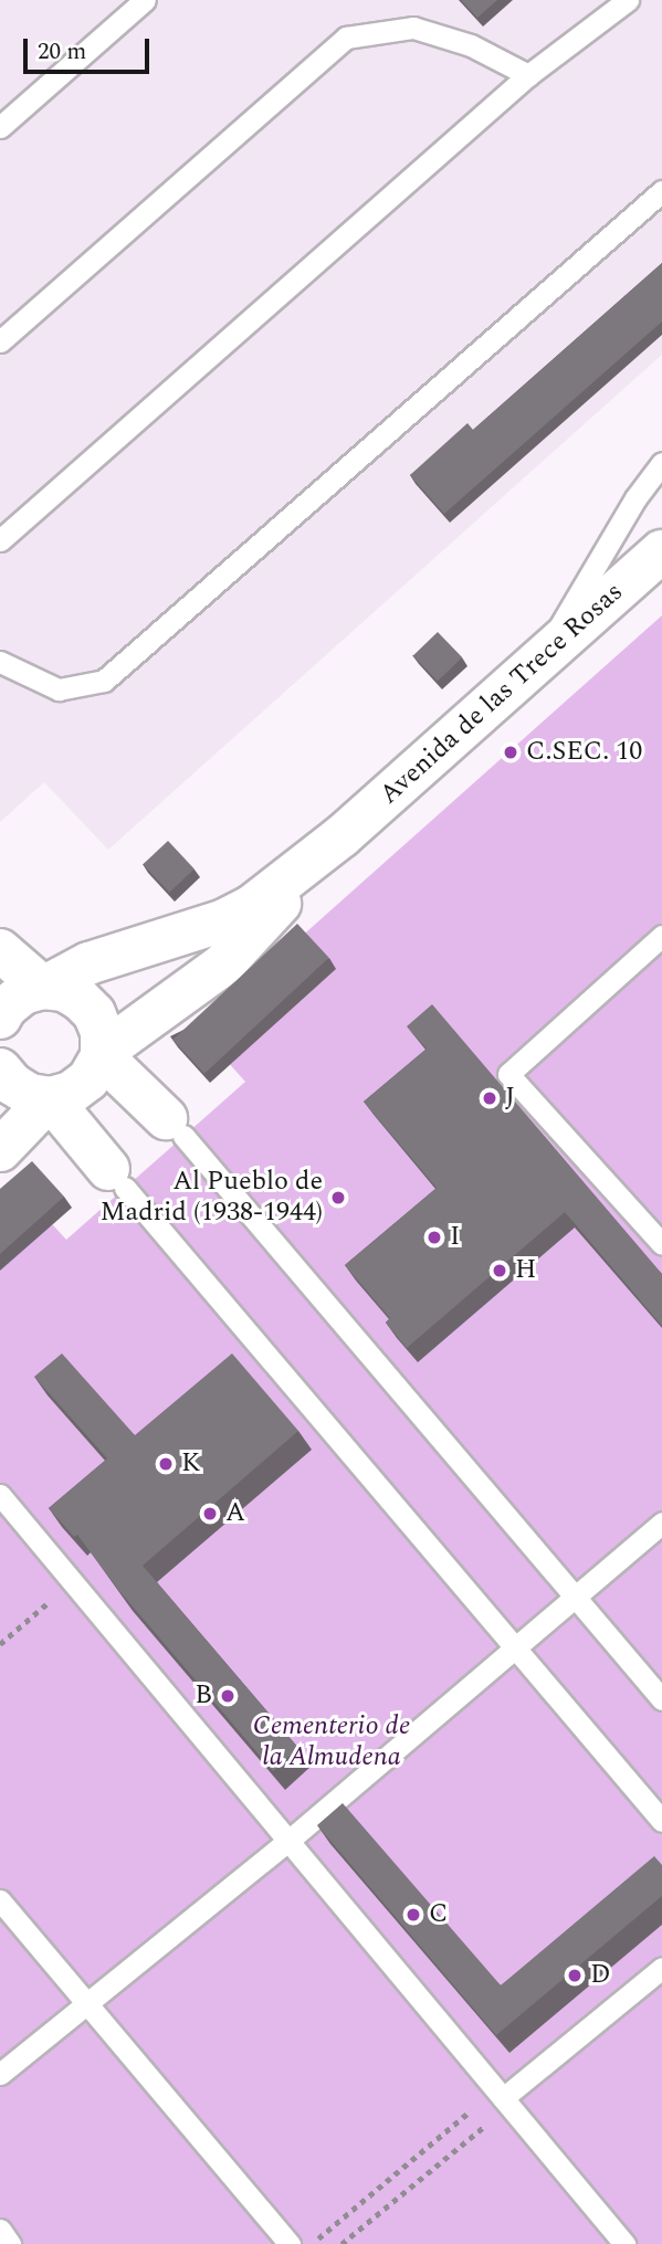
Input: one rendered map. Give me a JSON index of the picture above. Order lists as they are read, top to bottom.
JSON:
{
  "streets": {
    "street": ["Avenida de las Trece Rosas"]
  },
  "parks": ["Cementerio de la Almudena"],
  "places": [
    "C.SEC. 10",
    "J",
    "Al Pueblo de Madrid (1938-1944)",
    "I",
    "H",
    "K",
    "A",
    "B",
    "C",
    "D"
  ],
  "scale_bar": "20 m"
}
